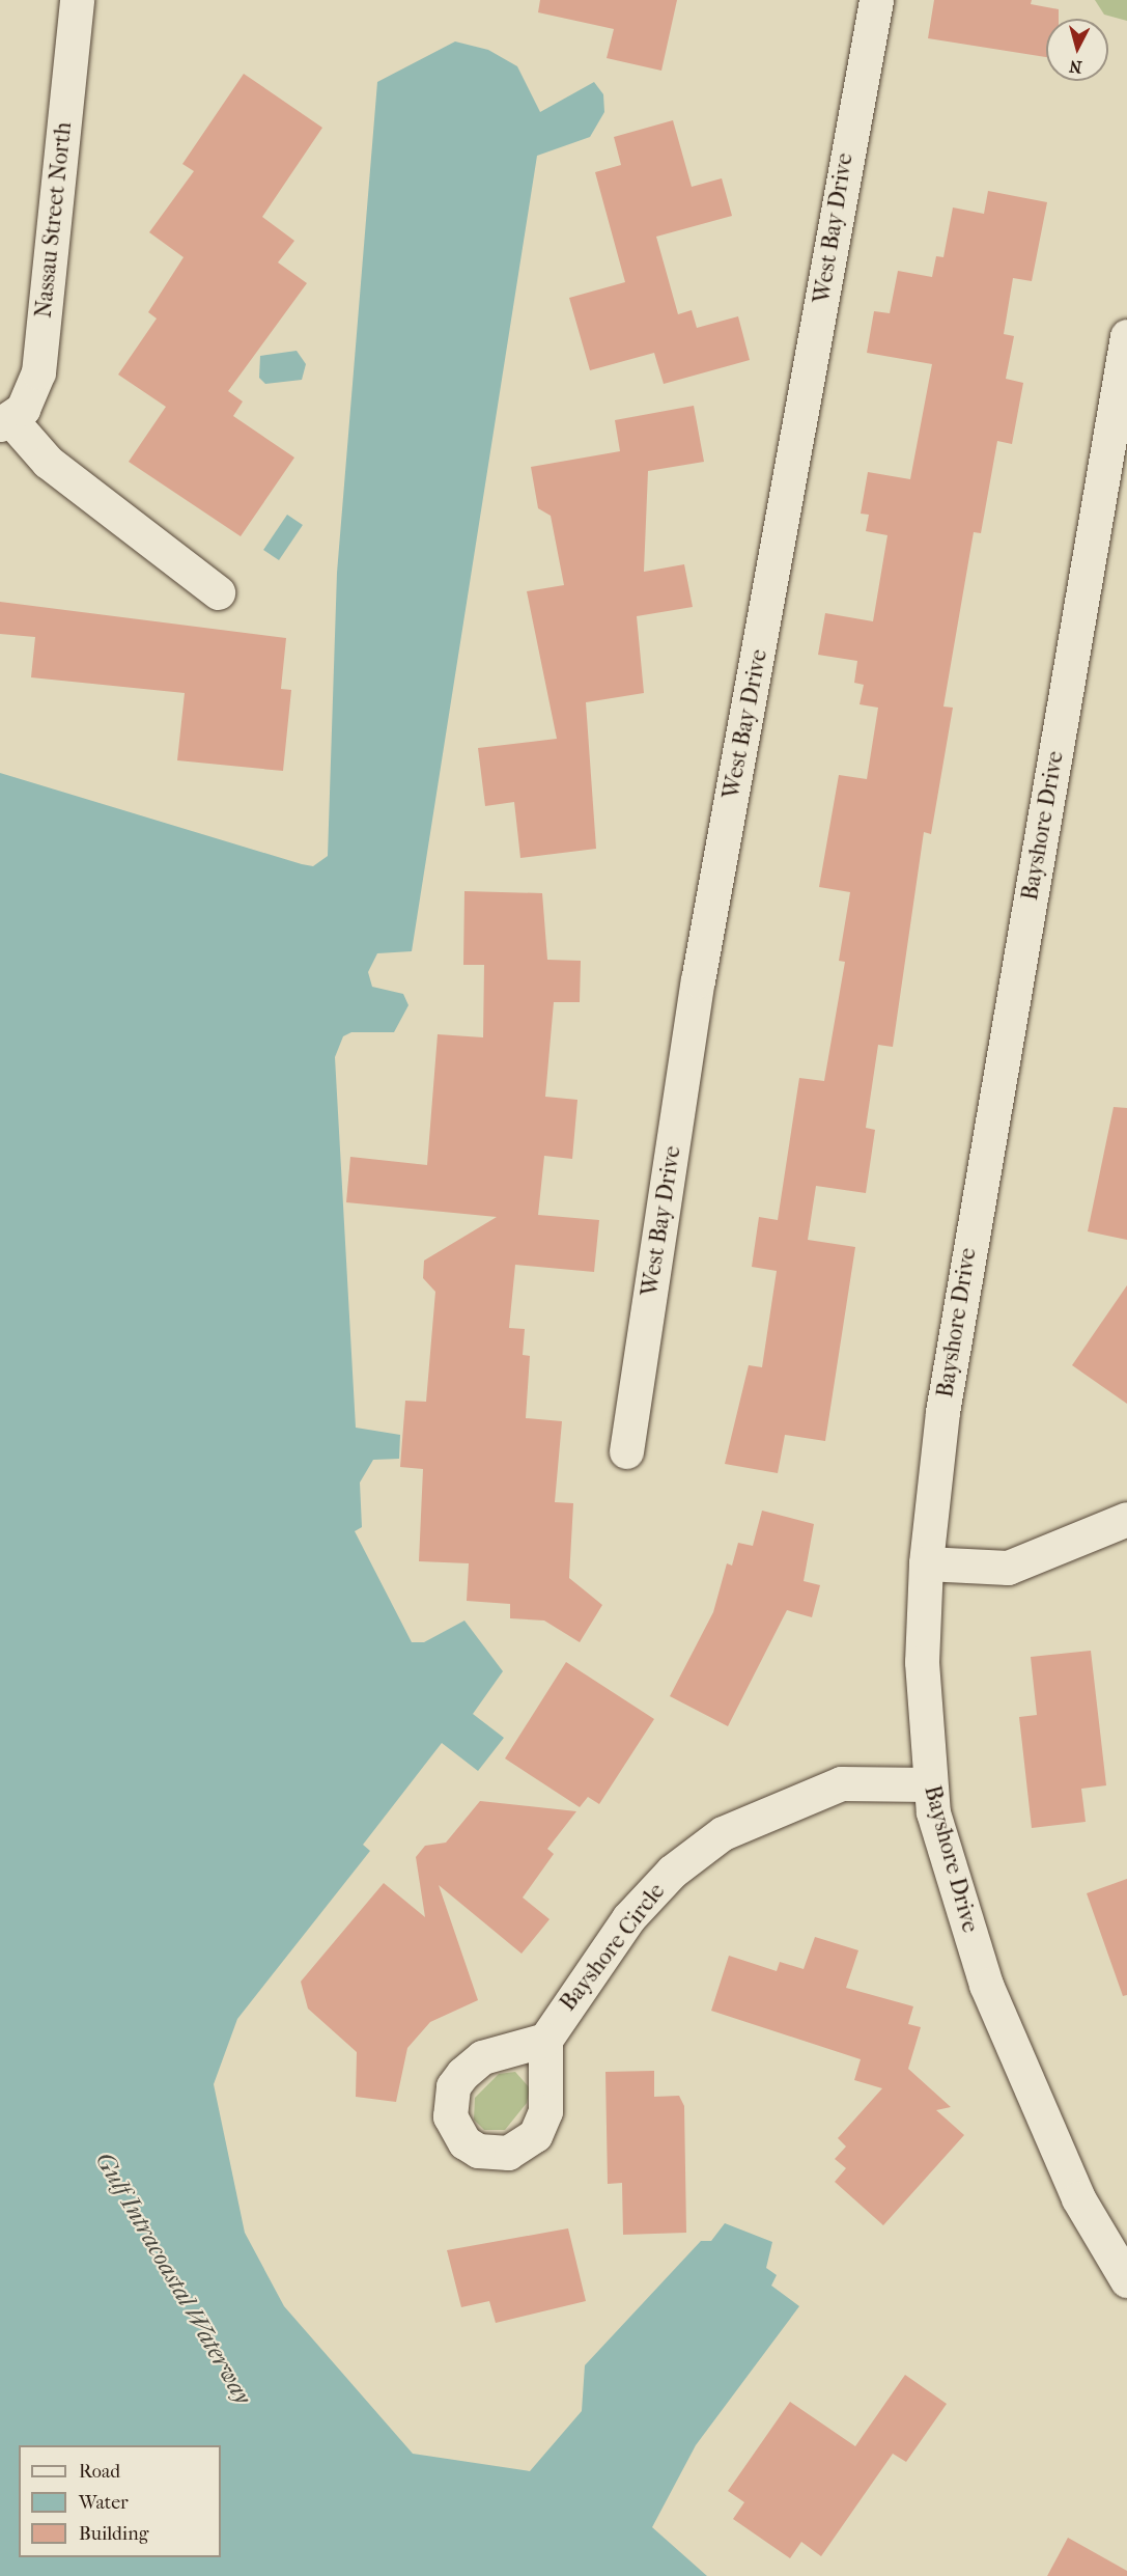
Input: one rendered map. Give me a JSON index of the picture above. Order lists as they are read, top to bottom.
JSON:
{
  "streets": {
    "street": [
      "Nassau Street North",
      "West Bay Drive",
      "Bayshore Drive",
      "Bayshore Circle"
    ]
  },
  "crossings": [
    ["Bayshore Drive", "Bayshore Circle"]
  ],
  "water": ["Gulf Intracoastal Waterway"],
  "legend": ["Road", "Water", "Building"],
  "north": "bottom"
}
